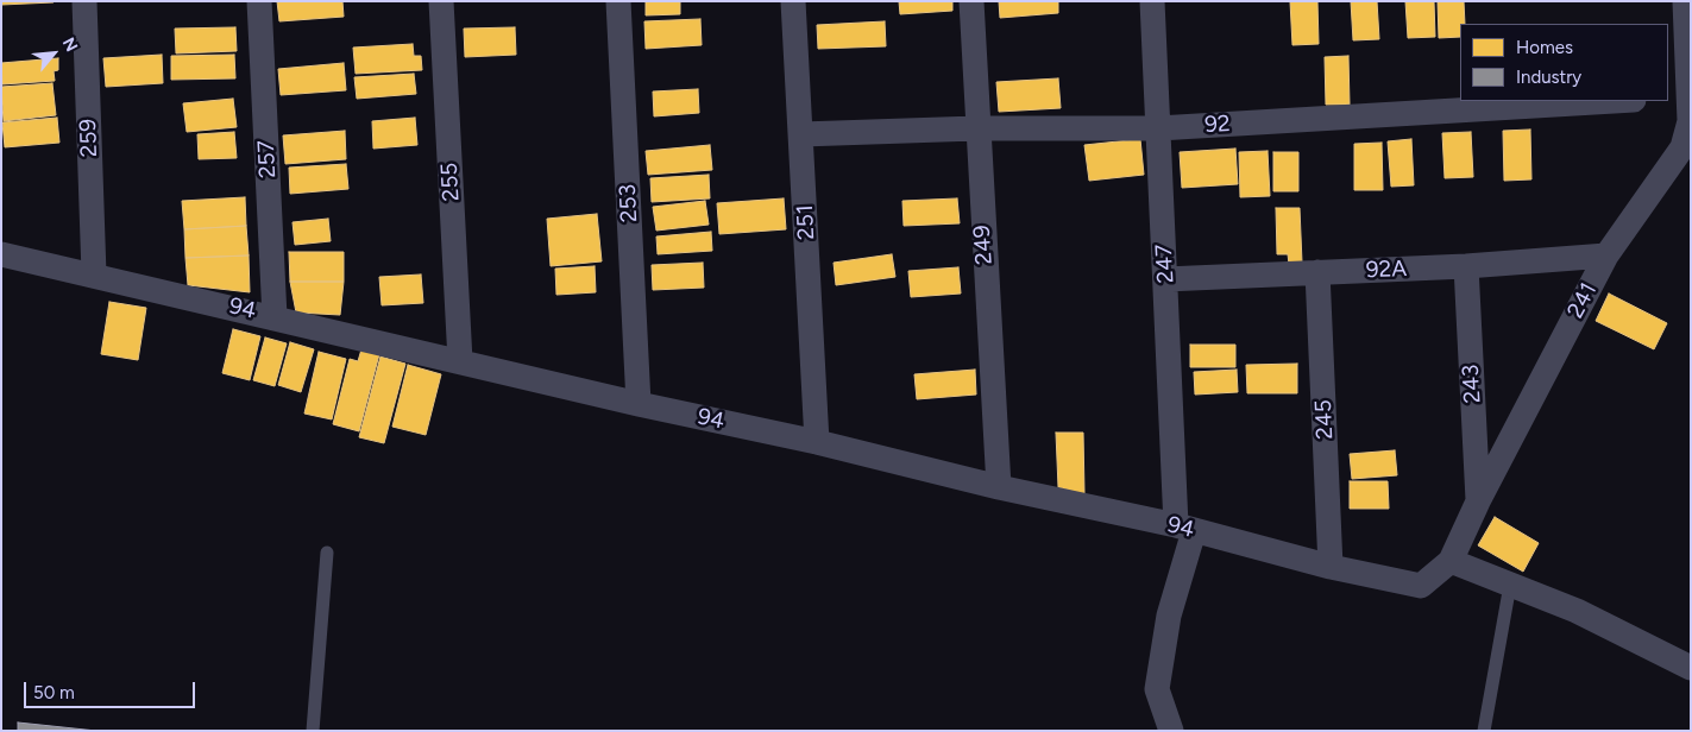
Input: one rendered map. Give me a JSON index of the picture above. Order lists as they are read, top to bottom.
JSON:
{
  "streets": {
    "street": [
      "92",
      "259",
      "257",
      "255",
      "253",
      "251",
      "249",
      "247",
      "92A",
      "241",
      "94",
      "243",
      "245"
    ]
  },
  "crossings": [
    ["92", "251"],
    ["92", "249"],
    ["92", "247"],
    ["259", "94"],
    ["257", "94"],
    ["255", "94"],
    ["253", "94"],
    ["251", "94"],
    ["249", "94"],
    ["247", "92A"],
    ["247", "94"],
    ["92A", "241"],
    ["92A", "243"],
    ["92A", "245"],
    ["241", "94"],
    ["241", "243"],
    ["94", "245"]
  ],
  "legend": ["Homes", "Industry"],
  "scale_bar": "50 m",
  "north": "top right"
}
